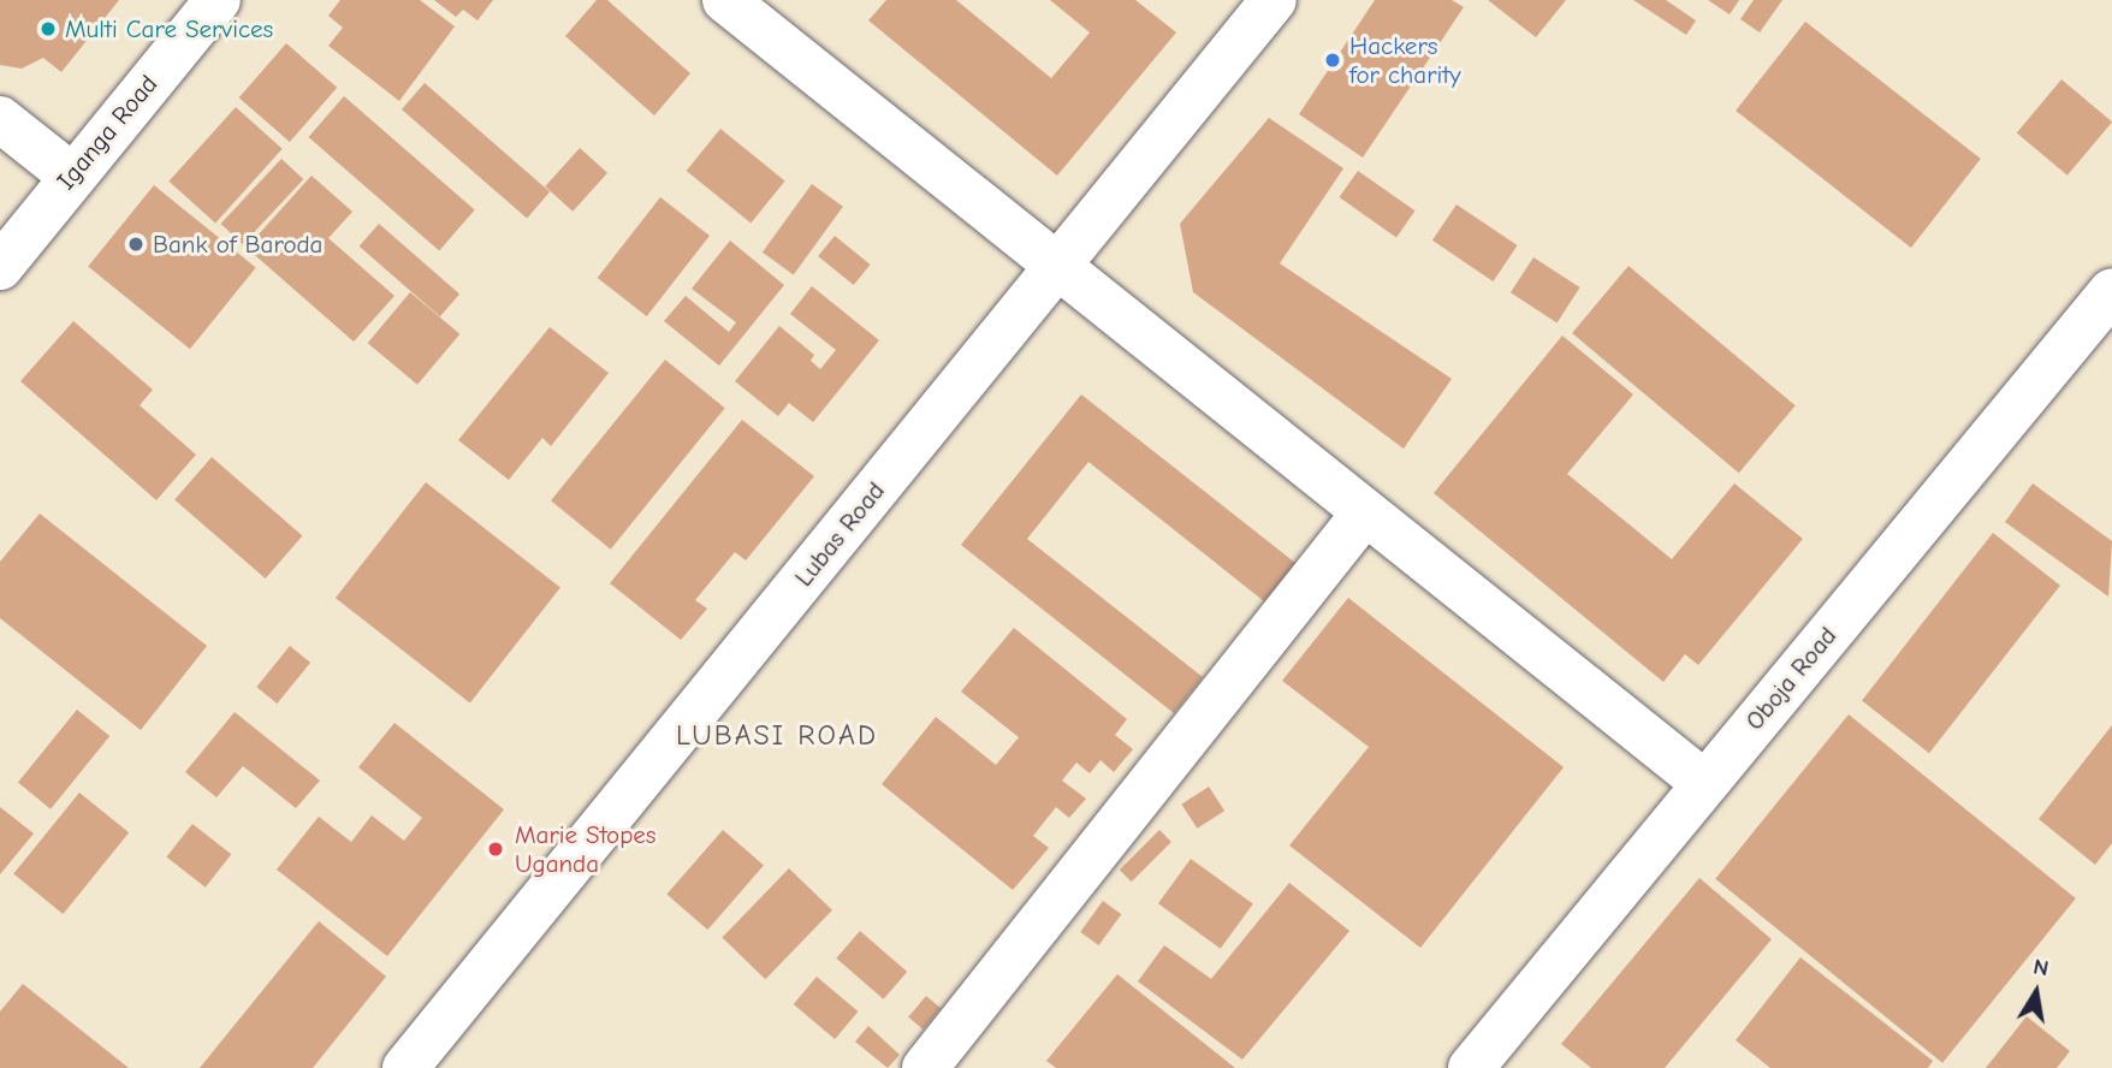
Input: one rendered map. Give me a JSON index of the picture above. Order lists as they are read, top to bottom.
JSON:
{
  "streets": {
    "street": ["Iganga Road", "Lubas Road", "Oboja Road"]
  },
  "districts": ["LUBASI ROAD"],
  "places": [
    "Multi Care Services",
    "Hackers for charity",
    "Bank of Baroda",
    "Marie Stopes Uganda"
  ],
  "north": "top"
}
